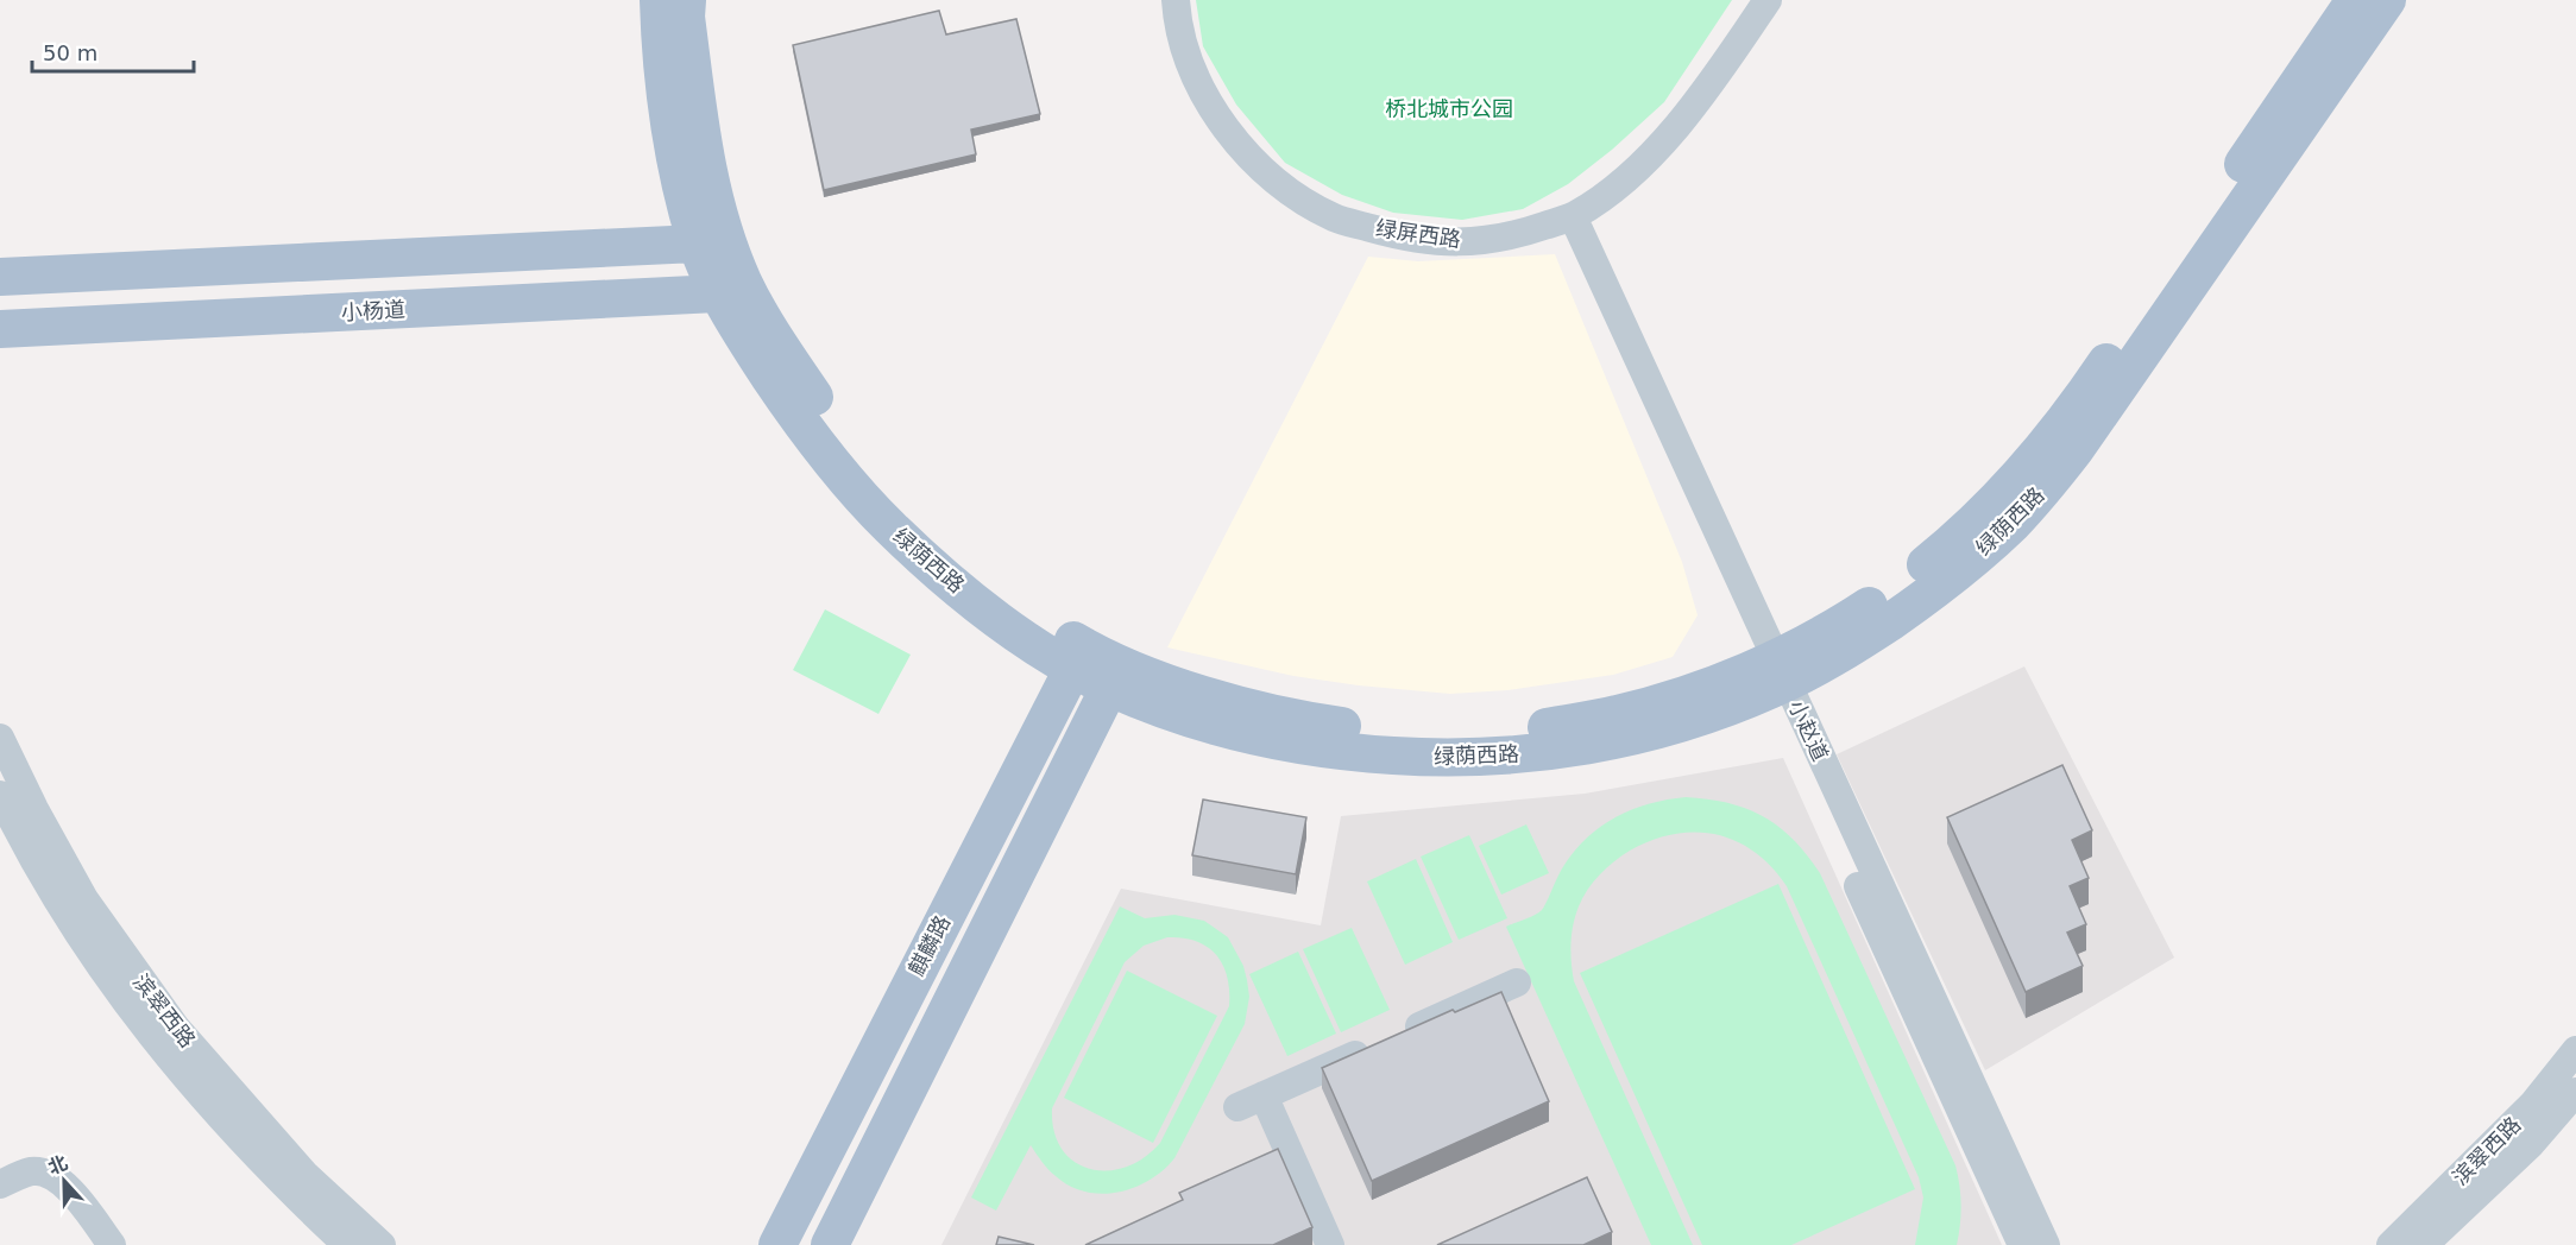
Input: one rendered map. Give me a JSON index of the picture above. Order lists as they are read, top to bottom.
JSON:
{
  "streets": {
    "main road": ["小杨道", "绿荫西路", "麒麟路"],
    "street": ["绿屏西路", "小赵道", "滨翠西路"]
  },
  "crossings": [
    ["绿屏西路", "小赵道"],
    ["小杨道", "绿荫西路"],
    ["绿荫西路", "小赵道"],
    ["绿荫西路", "麒麟路"]
  ],
  "parks": ["桥北城市公园"],
  "scale_bar": "50 m",
  "north": "top"
}
